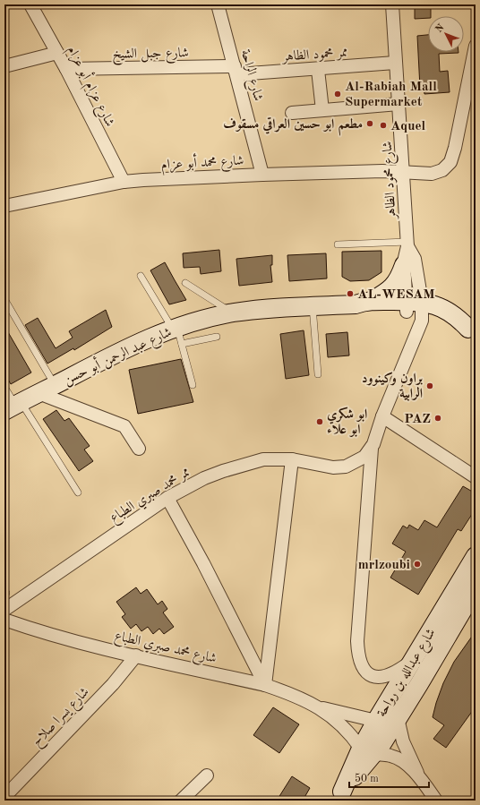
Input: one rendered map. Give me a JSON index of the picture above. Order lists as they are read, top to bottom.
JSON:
{
  "streets": {
    "street": [
      "شارع جبل الشيخ",
      "ممر محمود الظاهر",
      "شارع الراحة",
      "شارع عزام أبو عزام",
      "شارع محمد أبو عزام",
      "شارع محمود الظاهر",
      "شارع عبد الرحمن أبو حسن",
      "ممر محمد صبري الطباع",
      "شارع محمد صبري الطباع",
      "شارع عبدالله بن رواحة",
      "شارع يسرا صلاح"
    ]
  },
  "crossings": [
    ["شارع جبل الشيخ", "ممر محمود الظاهر"],
    ["شارع جبل الشيخ", "شارع الراحة"],
    ["شارع جبل الشيخ", "شارع عزام أبو عزام"],
    ["ممر محمود الظاهر", "شارع الراحة"],
    ["ممر محمود الظاهر", "شارع محمود الظاهر"],
    ["شارع الراحة", "شارع محمد أبو عزام"],
    ["شارع عزام أبو عزام", "شارع محمد أبو عزام"],
    ["شارع محمد أبو عزام", "شارع محمود الظاهر"],
    ["شارع محمود الظاهر", "شارع عبد الرحمن أبو حسن"],
    ["شارع محمد صبري الطباع", "شارع عبدالله بن رواحة"],
    ["شارع محمد صبري الطباع", "شارع يسرا صلاح"]
  ],
  "places": [
    "Al-Rabiah Mall Supermarket",
    "مطعم ابو حسين العراقي مسقوف",
    "Aquel",
    "AL-WESAM",
    "براون وكينوود الرابية",
    "PAZ",
    "ابو شكري ابو علاء",
    "mrlzoubi"
  ],
  "scale_bar": "50 m",
  "north": "top left"
}
